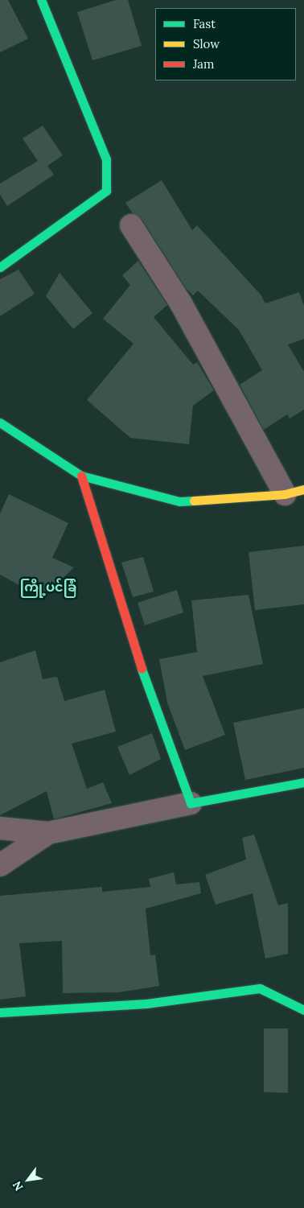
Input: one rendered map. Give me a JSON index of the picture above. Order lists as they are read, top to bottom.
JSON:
{
  "districts": ["ကြို့ပင်ခြံ"],
  "legend": ["Fast", "Slow", "Jam"],
  "north": "bottom left"
}
